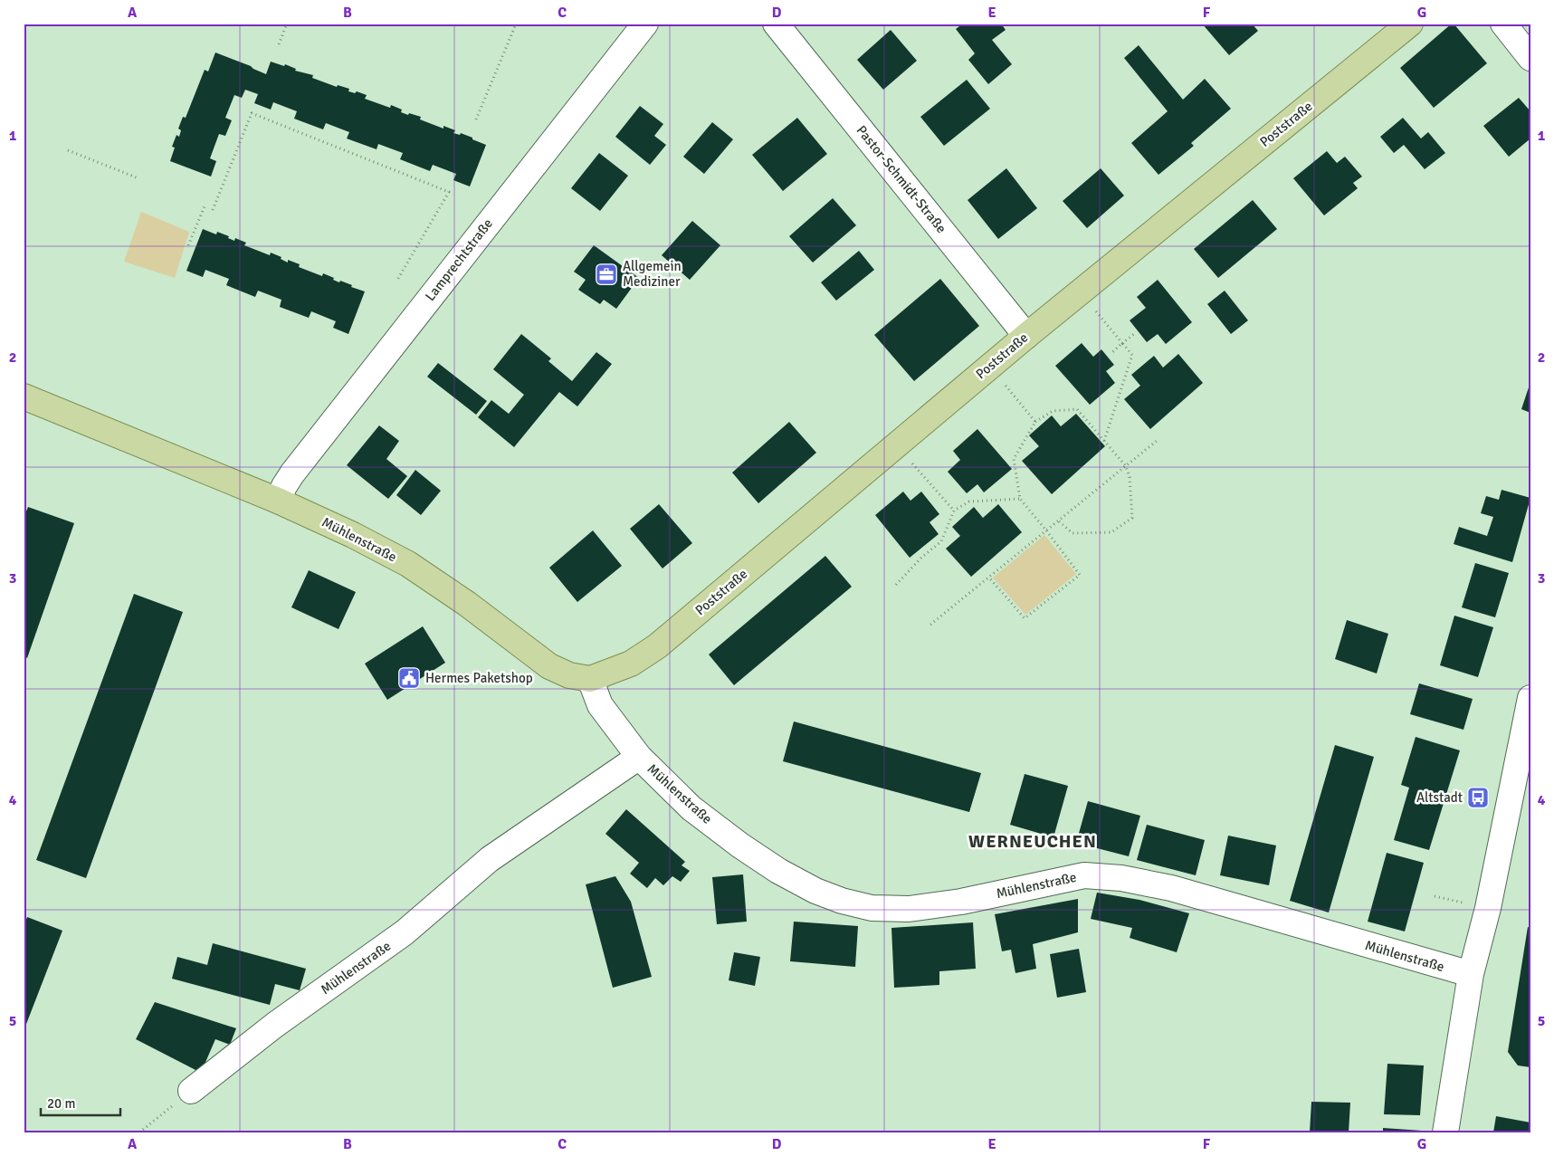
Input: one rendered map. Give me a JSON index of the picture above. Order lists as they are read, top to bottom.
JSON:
{
  "streets": {
    "main road": ["Poststraße", "Mühlenstraße"],
    "street": ["Pastor-Schmidt-Straße", "Lamprechtstraße"]
  },
  "crossings": [
    ["Poststraße", "Pastor-Schmidt-Straße"],
    ["Poststraße", "Mühlenstraße"],
    ["Lamprechtstraße", "Mühlenstraße"]
  ],
  "districts": ["WERNEUCHEN"],
  "places": {
    "office": ["Allgemein Mediziner"],
    "public building": ["Hermes Paketshop"],
    "bus stop": ["Altstadt"]
  },
  "scale_bar": "20 m",
  "grid": {
    "columns": [
      "A",
      "B",
      "C",
      "D",
      "E",
      "F",
      "G"
    ],
    "rows": [
      "1",
      "2",
      "3",
      "4",
      "5"
    ]
  }
}
